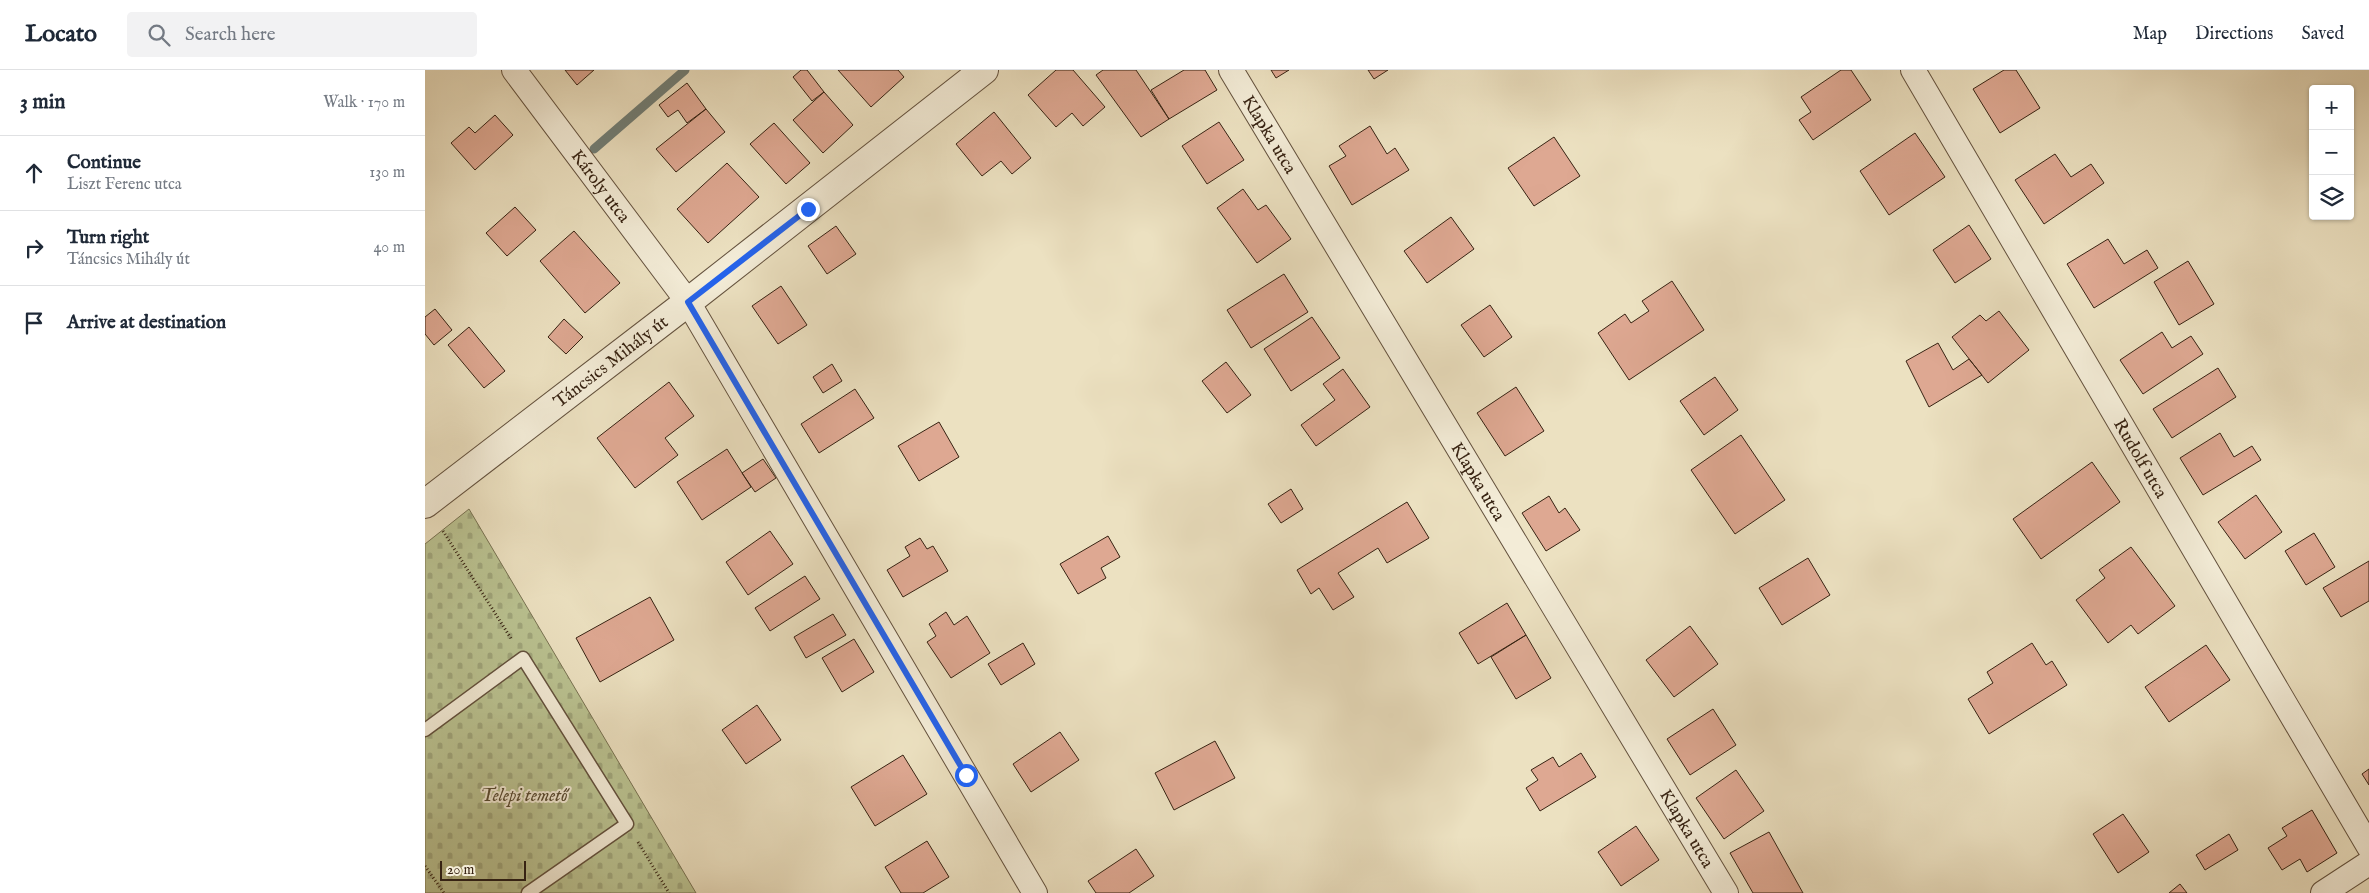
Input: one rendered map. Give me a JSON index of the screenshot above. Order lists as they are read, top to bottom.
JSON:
{
  "streets": {
    "street": [
      "Klapka utca",
      "Károly utca",
      "Táncsics Mihály út",
      "Rudolf utca"
    ]
  },
  "crossings": [
    ["Károly utca", "Táncsics Mihály út"]
  ],
  "parks": ["Telepi temető"],
  "scale_bar": "20 m",
  "page": {
    "header": "Locato",
    "search": "Search here",
    "nav": ["Map", "Directions", "Saved"],
    "heading": ["3 min", "Walk · 170 m"],
    "map_buttons": ["+", "−"],
    "list": [
      ["Continue", "Liszt Ferenc utca", "130 m"],
      ["Turn right", "Táncsics Mihály út", "40 m"],
      "Arrive at destination"
    ],
    "scale": "20 m"
  }
}
